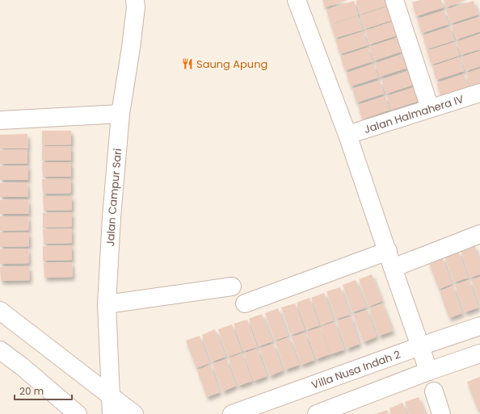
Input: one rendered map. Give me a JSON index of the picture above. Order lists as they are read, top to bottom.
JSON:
{
  "streets": {
    "street": ["Jalan Halmahera IV", "Jalan Campur Sari", "Villa Nusa Indah 2"]
  },
  "places": {
    "restaurant": ["Saung Apung"]
  },
  "scale_bar": "20 m"
}
